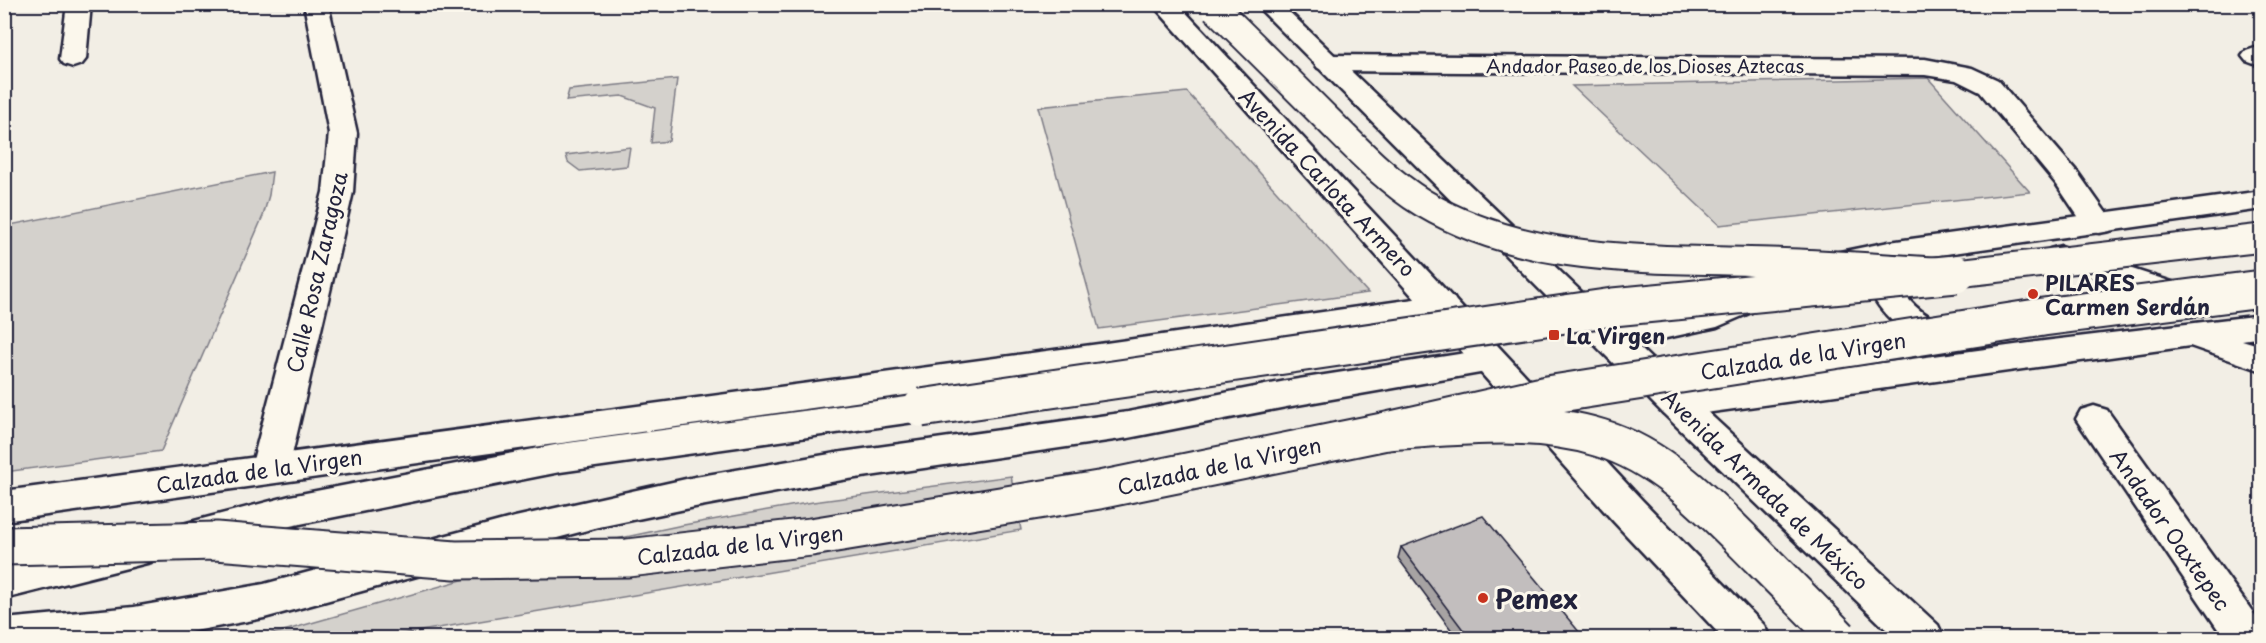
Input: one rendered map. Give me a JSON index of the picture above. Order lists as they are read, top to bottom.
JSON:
{
  "streets": {
    "main road": [
      "Andador Paseo de los Dioses Aztecas",
      "Avenida Carlota Armero",
      "Calle Rosa Zaragoza",
      "Calzada de la Virgen",
      "Avenida Armada de México",
      "Andador Oaxtepec"
    ]
  },
  "crossings": [
    ["Avenida Carlota Armero", "Calzada de la Virgen"],
    ["Calle Rosa Zaragoza", "Calzada de la Virgen"],
    ["Calzada de la Virgen", "Avenida Armada de México"]
  ],
  "places": {
    "other": ["PILARES Carmen Serdán", "Pemex"],
    "transit": ["La Virgen"]
  }
}
